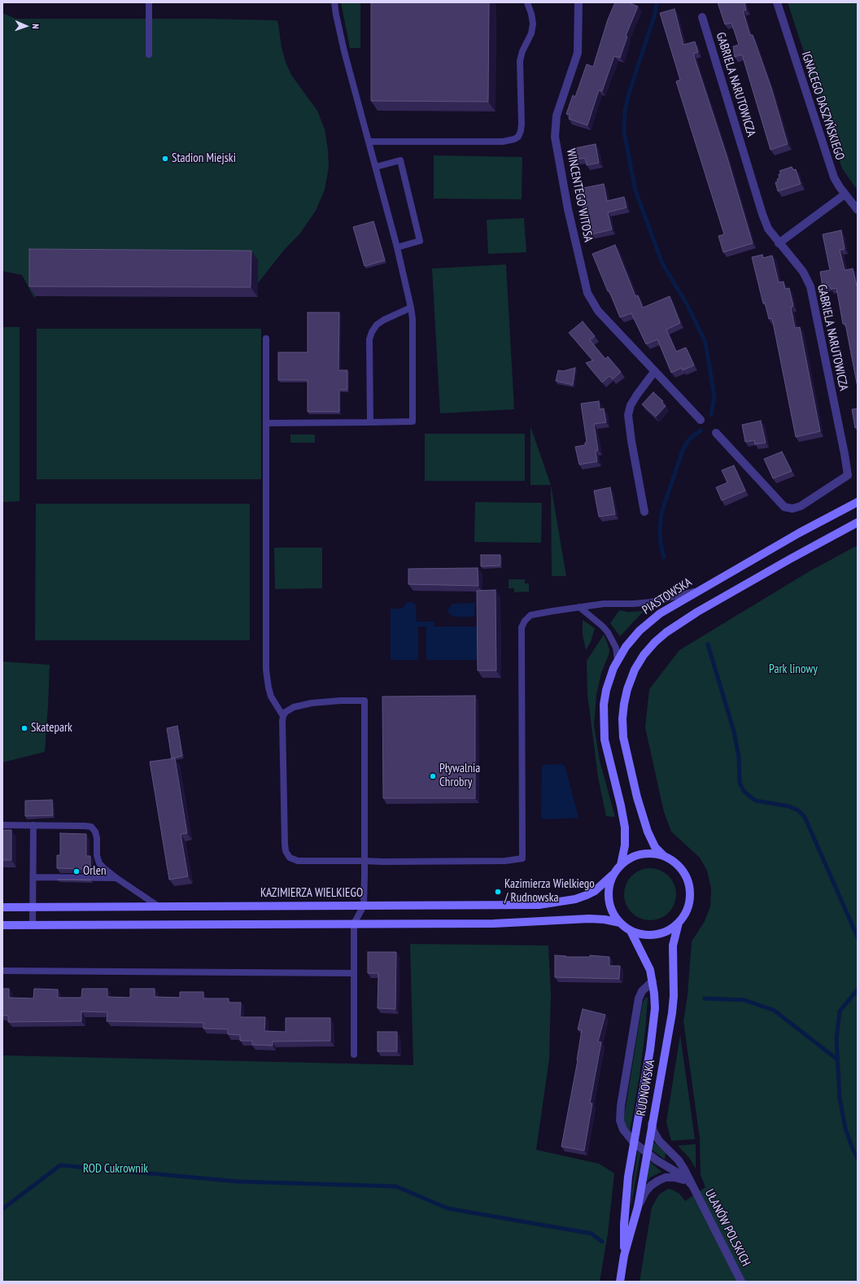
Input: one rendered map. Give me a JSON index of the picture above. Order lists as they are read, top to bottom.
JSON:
{
  "streets": {
    "main road": ["PIASTOWSKA", "KAZIMIERZA WIELKIEGO", "RUDNOWSKA"],
    "street": [
      "GABRIELA NARUTOWICZA",
      "IGNACEGO DASZYŃSKIEGO",
      "WINCENTEGO WITOSA",
      "UŁANÓW POLSKICH"
    ]
  },
  "crossings": [
    ["PIASTOWSKA", "KAZIMIERZA WIELKIEGO"],
    ["PIASTOWSKA", "RUDNOWSKA"],
    ["KAZIMIERZA WIELKIEGO", "RUDNOWSKA"],
    ["RUDNOWSKA", "UŁANÓW POLSKICH"]
  ],
  "parks": ["Park linowy", "ROD Cukrownik"],
  "places": [
    "Stadion Miejski",
    "Skatepark",
    "Pływalnia Chrobry",
    "Orlen",
    "Kazimierza Wielkiego / Rudnowska"
  ],
  "north": "right"
}
